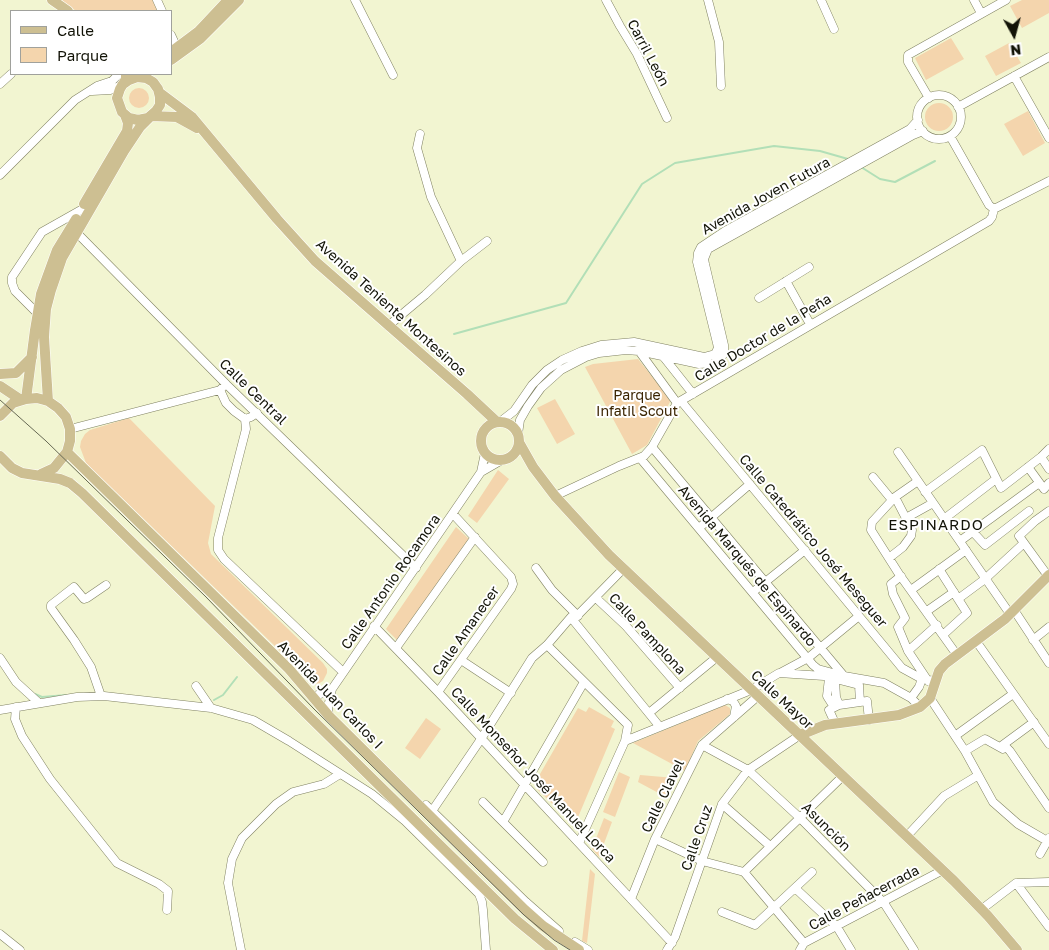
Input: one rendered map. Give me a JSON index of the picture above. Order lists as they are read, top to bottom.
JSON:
{
  "streets": {
    "main road": ["Avenida Teniente Montesinos", "Avenida Juan Carlos I", "Calle Mayor"],
    "street": [
      "Carril León",
      "Avenida Joven Futura",
      "Calle Doctor de la Peña",
      "Calle Central",
      "Calle Catedrático José Meseguer",
      "Avenida Marqués de Espinardo",
      "Calle Antonio Rocamora",
      "Calle Amanecer",
      "Calle Pamplona",
      "Calle Monseñor José Manuel Lorca",
      "Calle Clavel",
      "Asunción",
      "Calle Cruz",
      "Calle Peñacerrada"
    ]
  },
  "crossings": [
    ["Avenida Joven Futura", "Avenida Teniente Montesinos"],
    ["Avenida Joven Futura", "Calle Doctor de la Peña"],
    ["Avenida Joven Futura", "Calle Catedrático José Meseguer"],
    ["Avenida Joven Futura", "Avenida Marqués de Espinardo"],
    ["Avenida Joven Futura", "Calle Antonio Rocamora"],
    ["Avenida Joven Futura", "Calle Mayor"],
    ["Avenida Teniente Montesinos", "Calle Antonio Rocamora"],
    ["Avenida Teniente Montesinos", "Calle Mayor"],
    ["Calle Doctor de la Peña", "Calle Catedrático José Meseguer"],
    ["Calle Doctor de la Peña", "Avenida Marqués de Espinardo"],
    ["Calle Doctor de la Peña", "Calle Mayor"],
    ["Calle Central", "Calle Antonio Rocamora"],
    ["Calle Catedrático José Meseguer", "Avenida Marqués de Espinardo"],
    ["Calle Catedrático José Meseguer", "Calle Mayor"],
    ["Avenida Marqués de Espinardo", "Calle Mayor"],
    ["Calle Antonio Rocamora", "Calle Mayor"],
    ["Calle Antonio Rocamora", "Calle Monseñor José Manuel Lorca"],
    ["Calle Amanecer", "Calle Monseñor José Manuel Lorca"],
    ["Calle Mayor", "Calle Clavel"],
    ["Calle Mayor", "Calle Cruz"],
    ["Calle Mayor", "Calle Peñacerrada"],
    ["Calle Monseñor José Manuel Lorca", "Calle Clavel"],
    ["Calle Monseñor José Manuel Lorca", "Calle Cruz"],
    ["Calle Clavel", "Asunción"],
    ["Asunción", "Calle Cruz"],
    ["Asunción", "Calle Peñacerrada"]
  ],
  "districts": ["ESPINARDO"],
  "parks": ["Parque Infatil Scout"],
  "legend": ["Calle", "Parque"],
  "north": "bottom"
}
